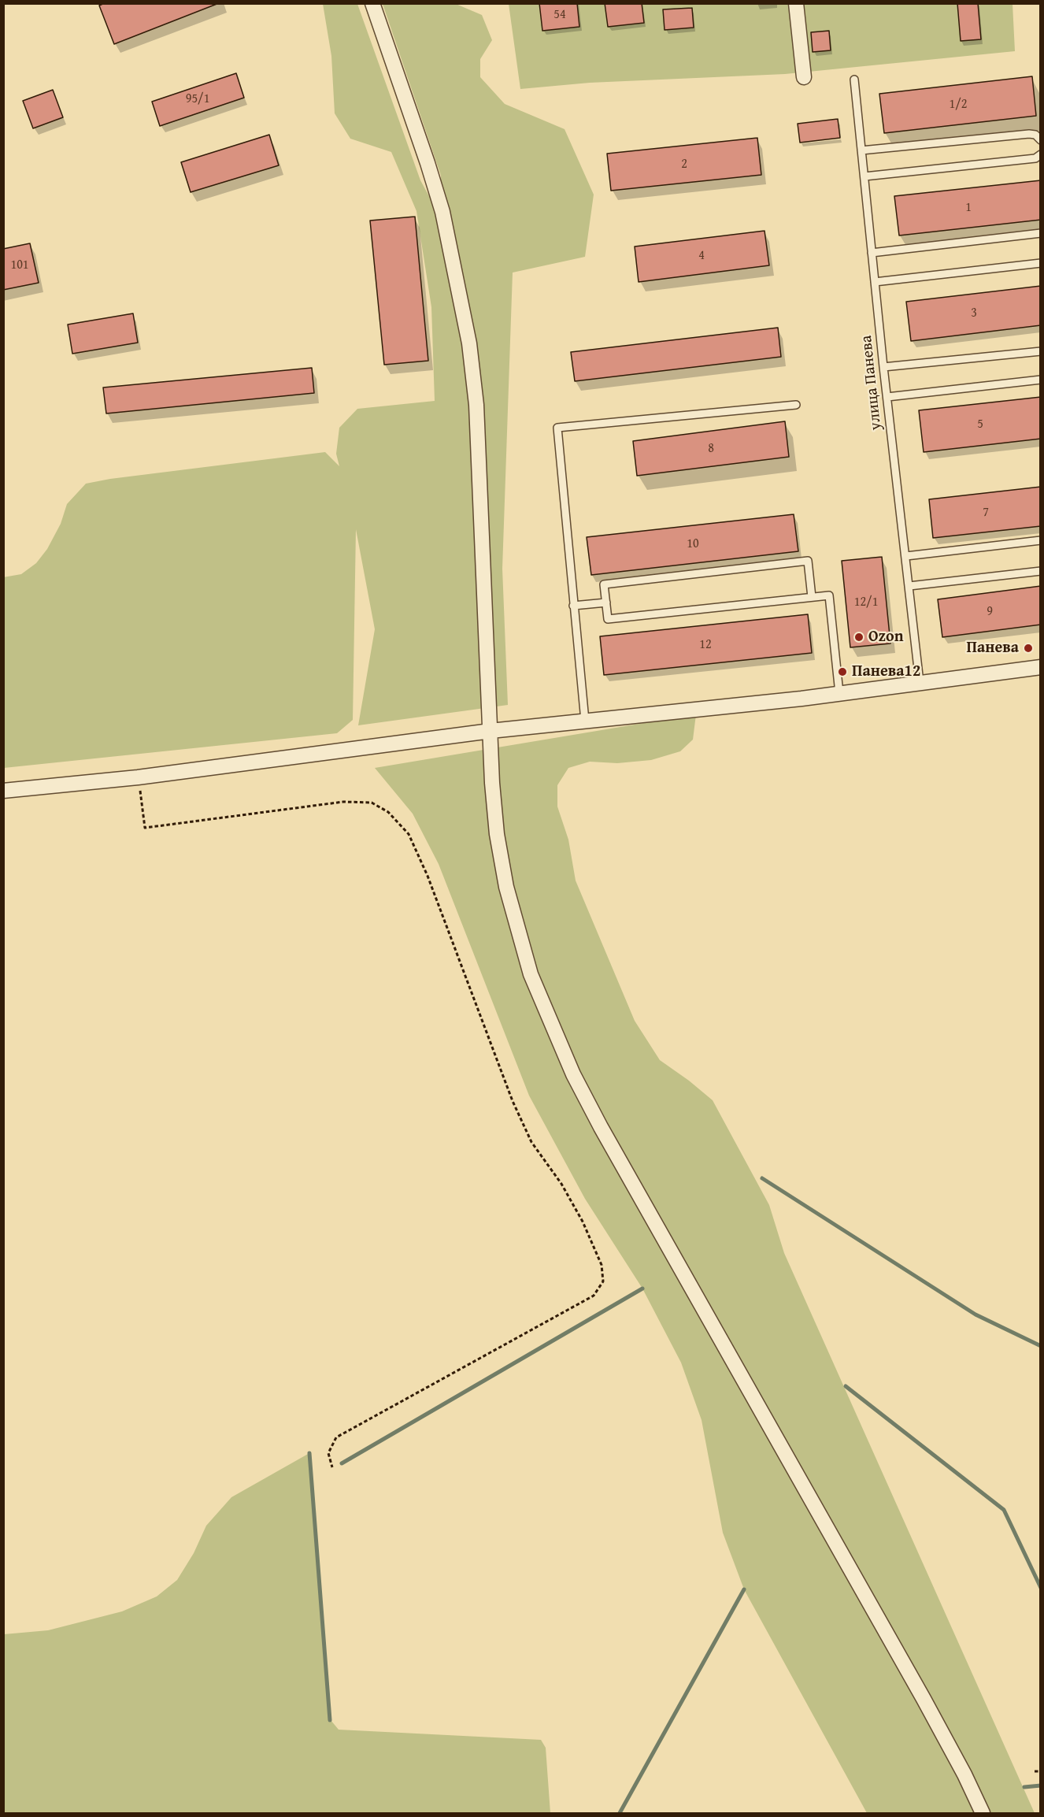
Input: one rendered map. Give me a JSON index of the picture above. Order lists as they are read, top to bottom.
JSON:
{
  "streets": {
    "lane": ["улица Панева"]
  },
  "places": ["Ozon", "Панева", "Панева12"],
  "house_numbers": [
    "54",
    "95/1",
    "1/2",
    "2",
    "1",
    "4",
    "101",
    "3",
    "5",
    "8",
    "7",
    "10",
    "12/1",
    "9",
    "12"
  ]
}
